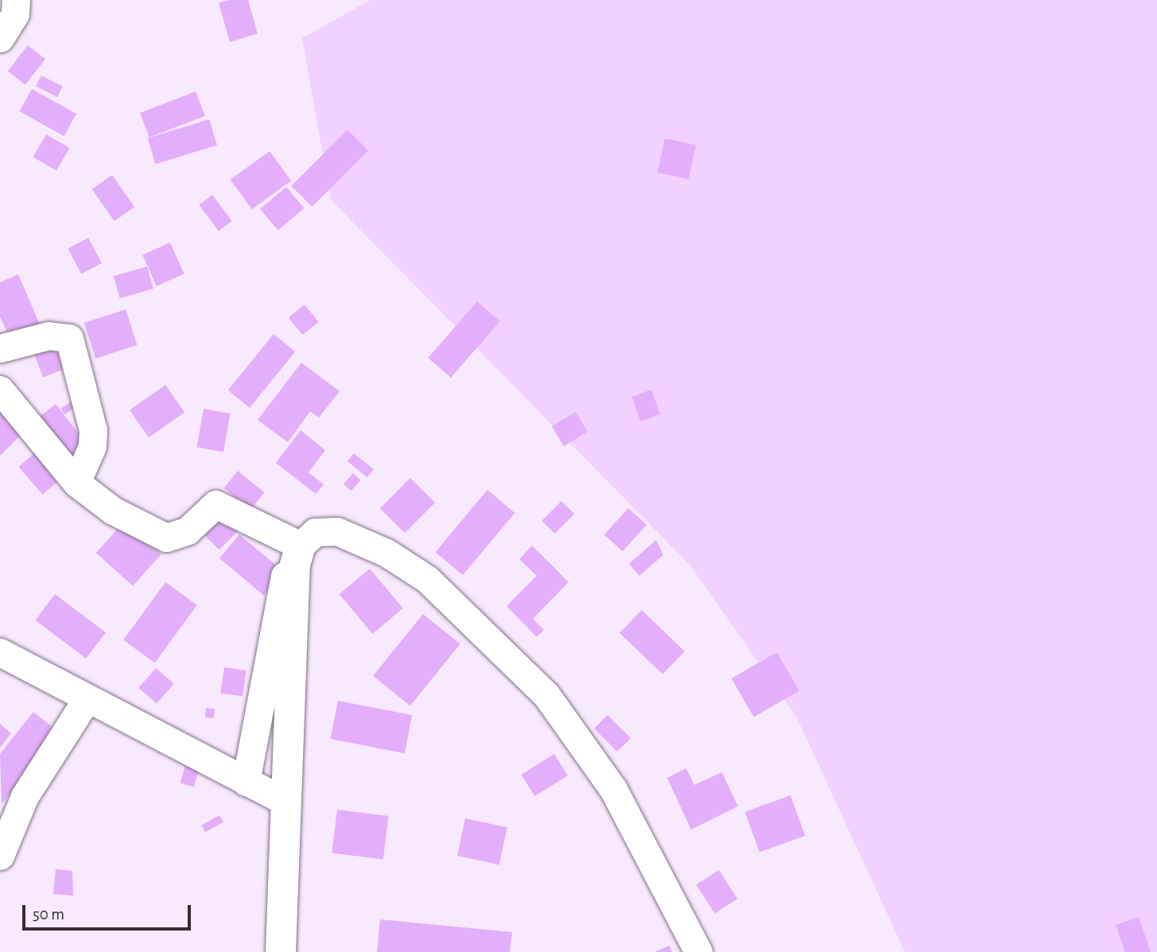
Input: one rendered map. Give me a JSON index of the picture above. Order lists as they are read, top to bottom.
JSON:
{
  "scale_bar": "50 m"
}
